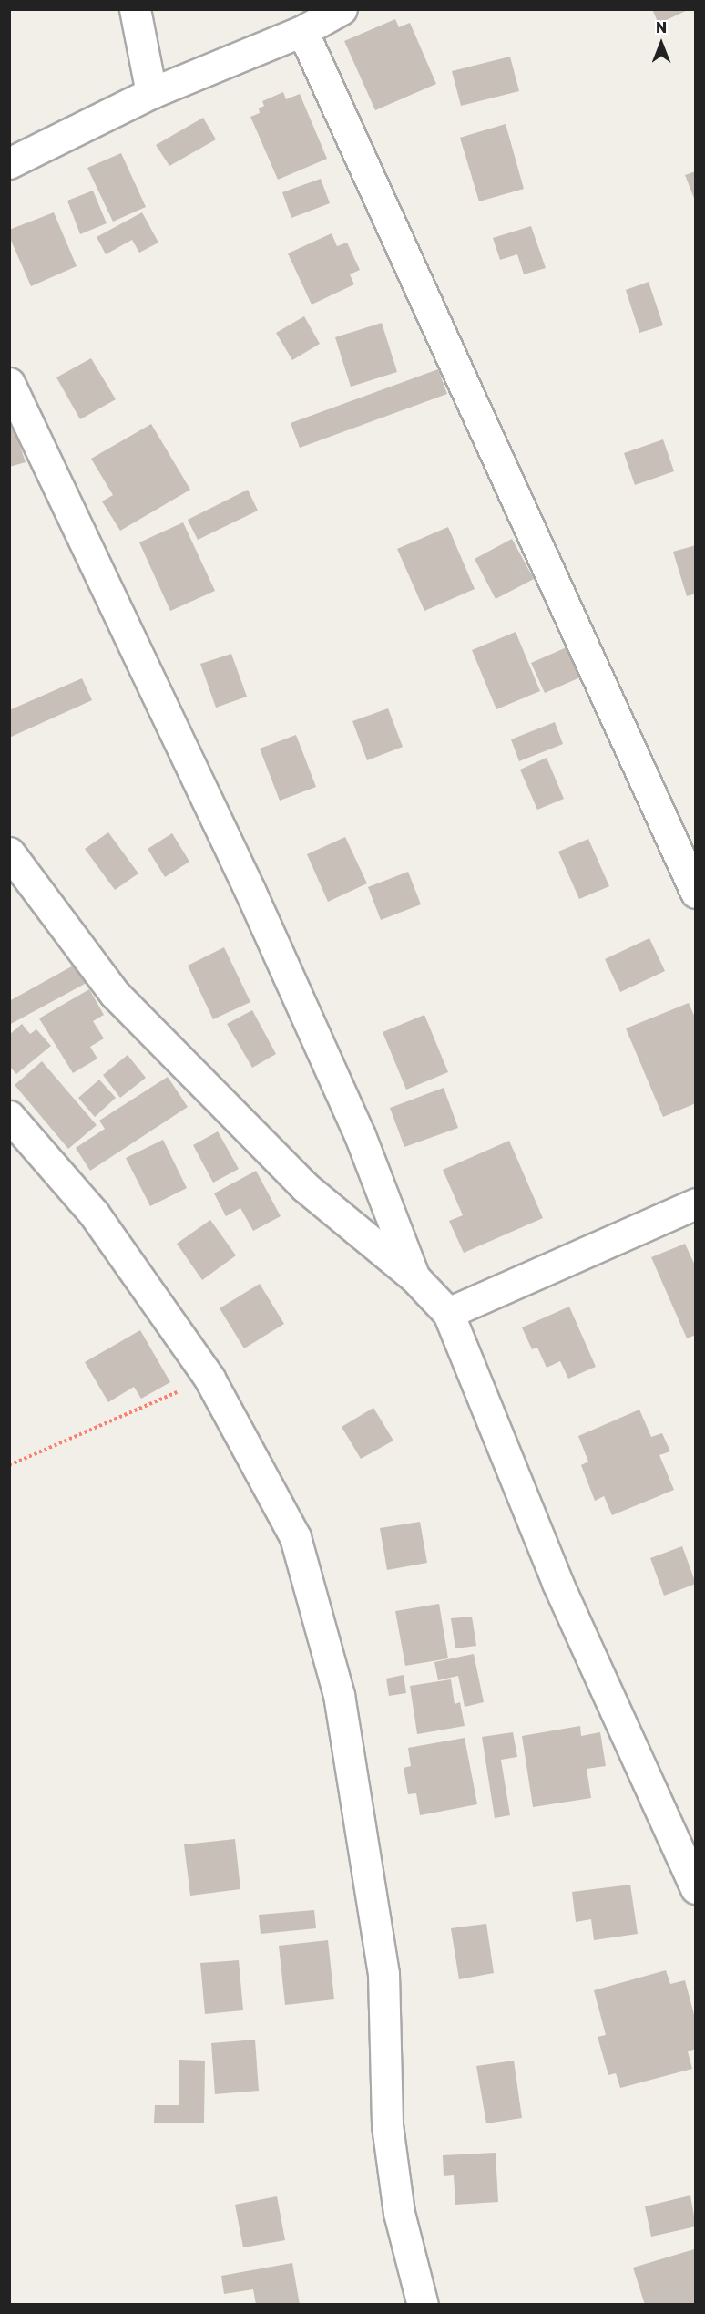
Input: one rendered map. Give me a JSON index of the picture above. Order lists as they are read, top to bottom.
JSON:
{
  "north": "top"
}
